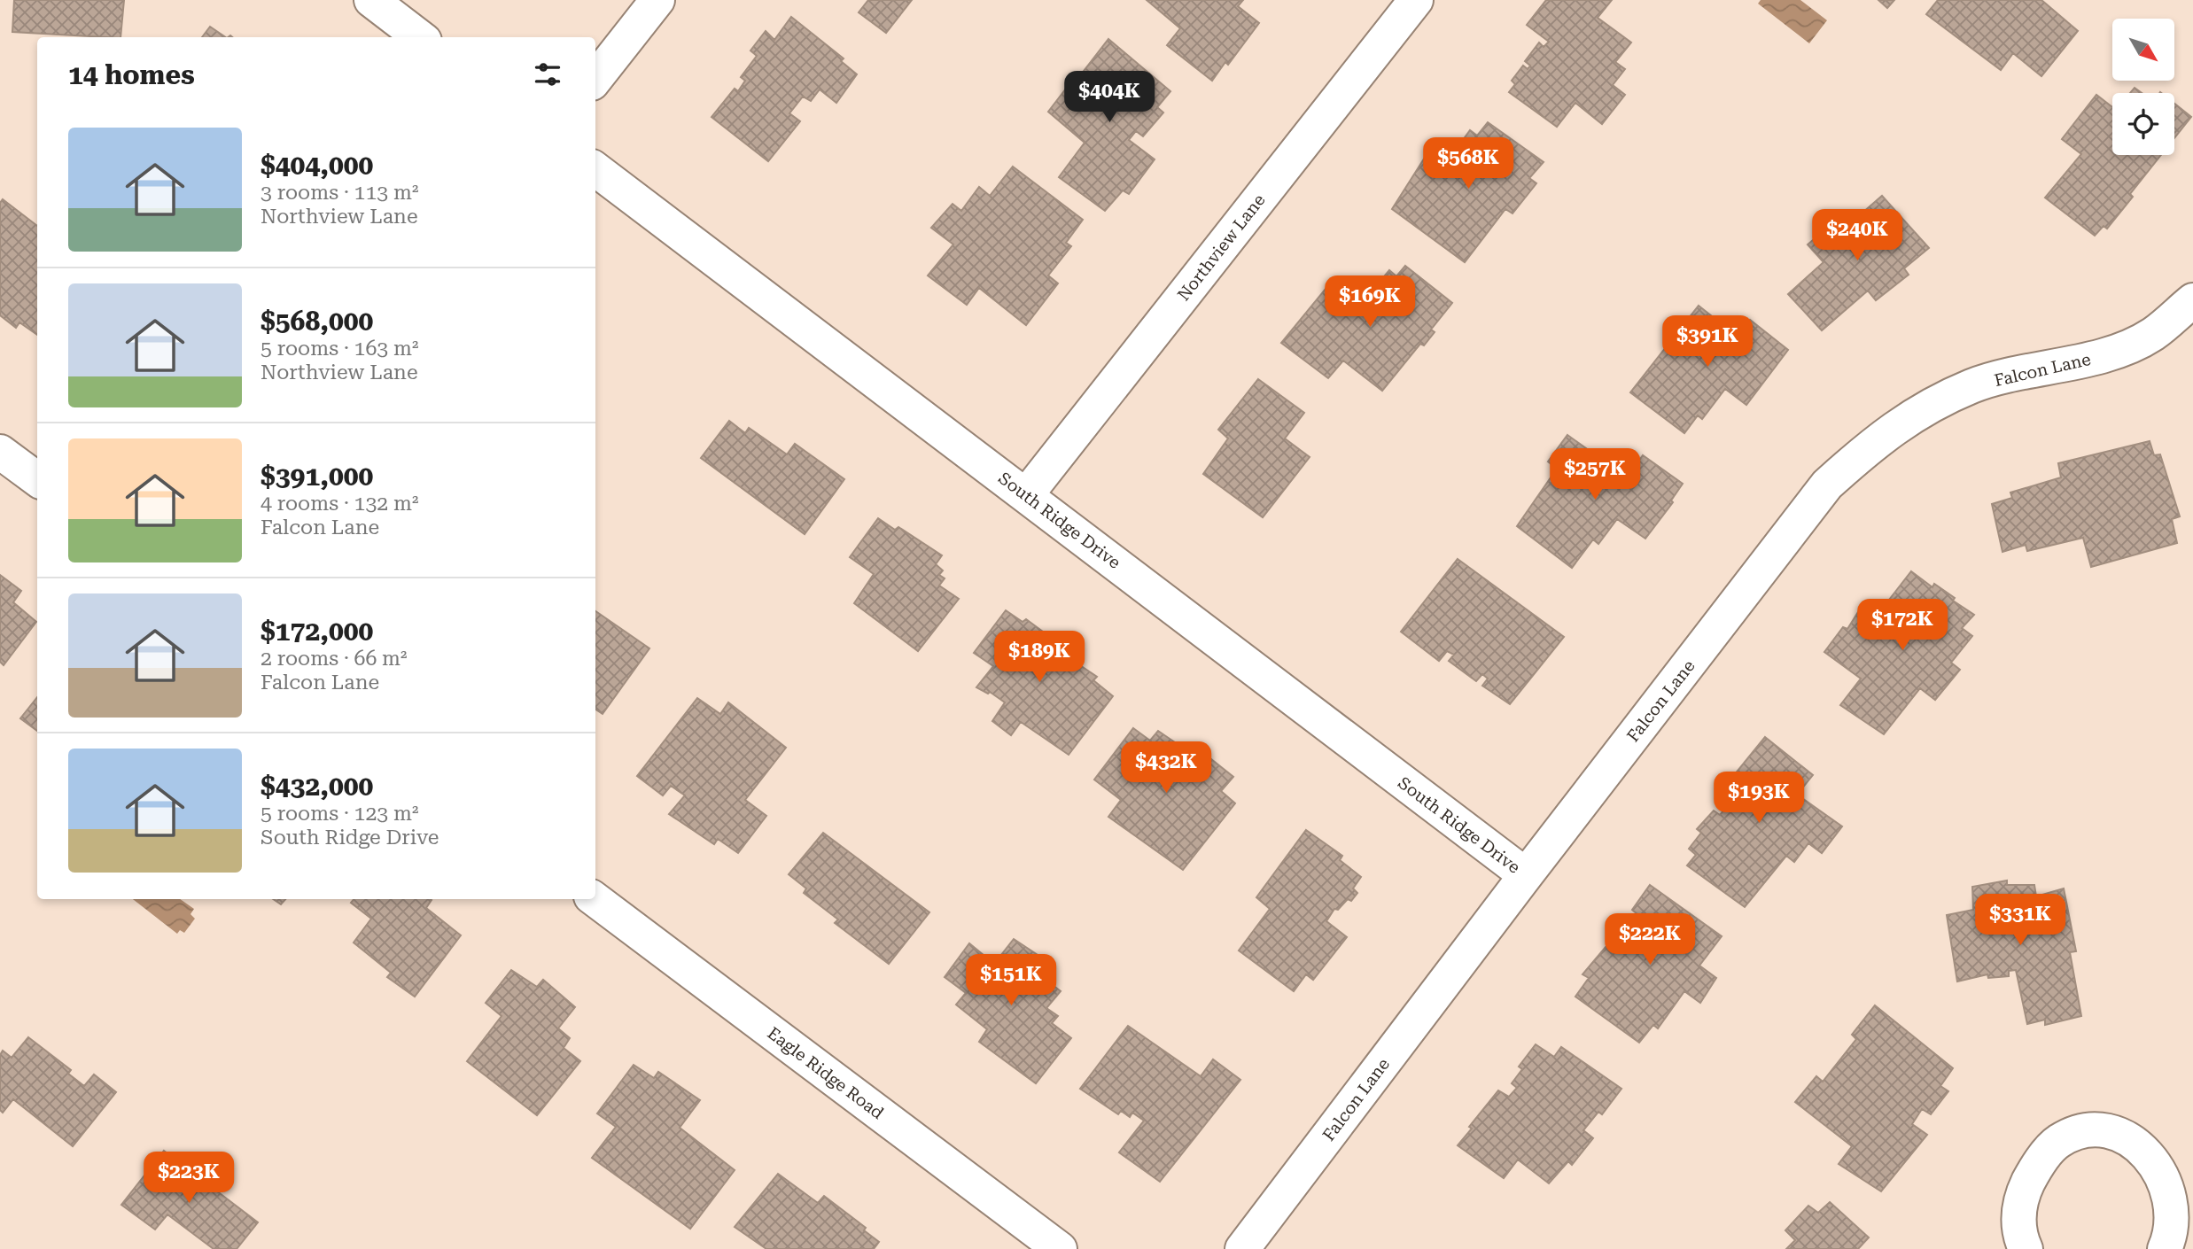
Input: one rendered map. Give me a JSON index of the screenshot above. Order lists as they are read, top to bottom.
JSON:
{
  "streets": {
    "street": [
      "Northview Lane",
      "Falcon Lane",
      "South Ridge Drive",
      "Eagle Ridge Road"
    ]
  },
  "crossings": [
    ["Northview Lane", "South Ridge Drive"],
    ["Falcon Lane", "South Ridge Drive"]
  ],
  "north": "bottom right",
  "page": {
    "heading": "14 homes",
    "price": [
      "$404K",
      "$568K",
      "$240K",
      "$169K",
      "$391K",
      "$257K",
      "$172K",
      "$189K",
      "$432K",
      "$193K",
      "$331K",
      "$222K",
      "$151K",
      "$223K"
    ],
    "list": [
      {
        "name": "$404,000",
        "note": "3 rooms · 113 m² · Northview Lane"
      },
      {
        "name": "$568,000",
        "note": "5 rooms · 163 m² · Northview Lane"
      },
      {
        "name": "$391,000",
        "note": "4 rooms · 132 m² · Falcon Lane"
      },
      {
        "name": "$172,000",
        "note": "2 rooms · 66 m² · Falcon Lane"
      },
      {
        "name": "$432,000",
        "note": "5 rooms · 123 m² · South Ridge Drive"
      }
    ]
  }
}
